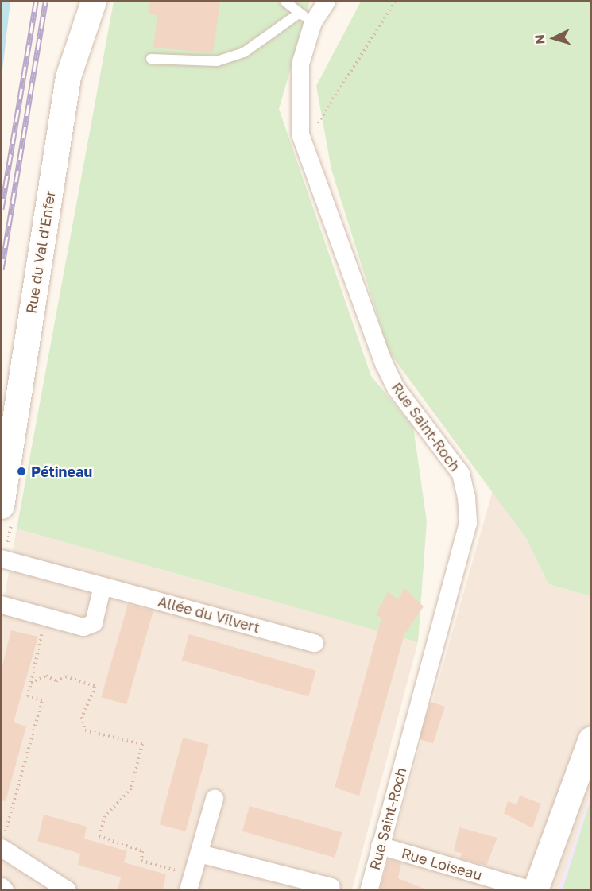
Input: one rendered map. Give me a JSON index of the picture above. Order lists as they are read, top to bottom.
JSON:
{
  "streets": {
    "street": [
      "Rue du Val d'Enfer",
      "Rue Saint-Roch",
      "Allée du Vilvert",
      "Rue Loiseau"
    ]
  },
  "crossings": [
    ["Rue Saint-Roch", "Rue Loiseau"]
  ],
  "places": ["Pétineau"],
  "north": "left"
}
